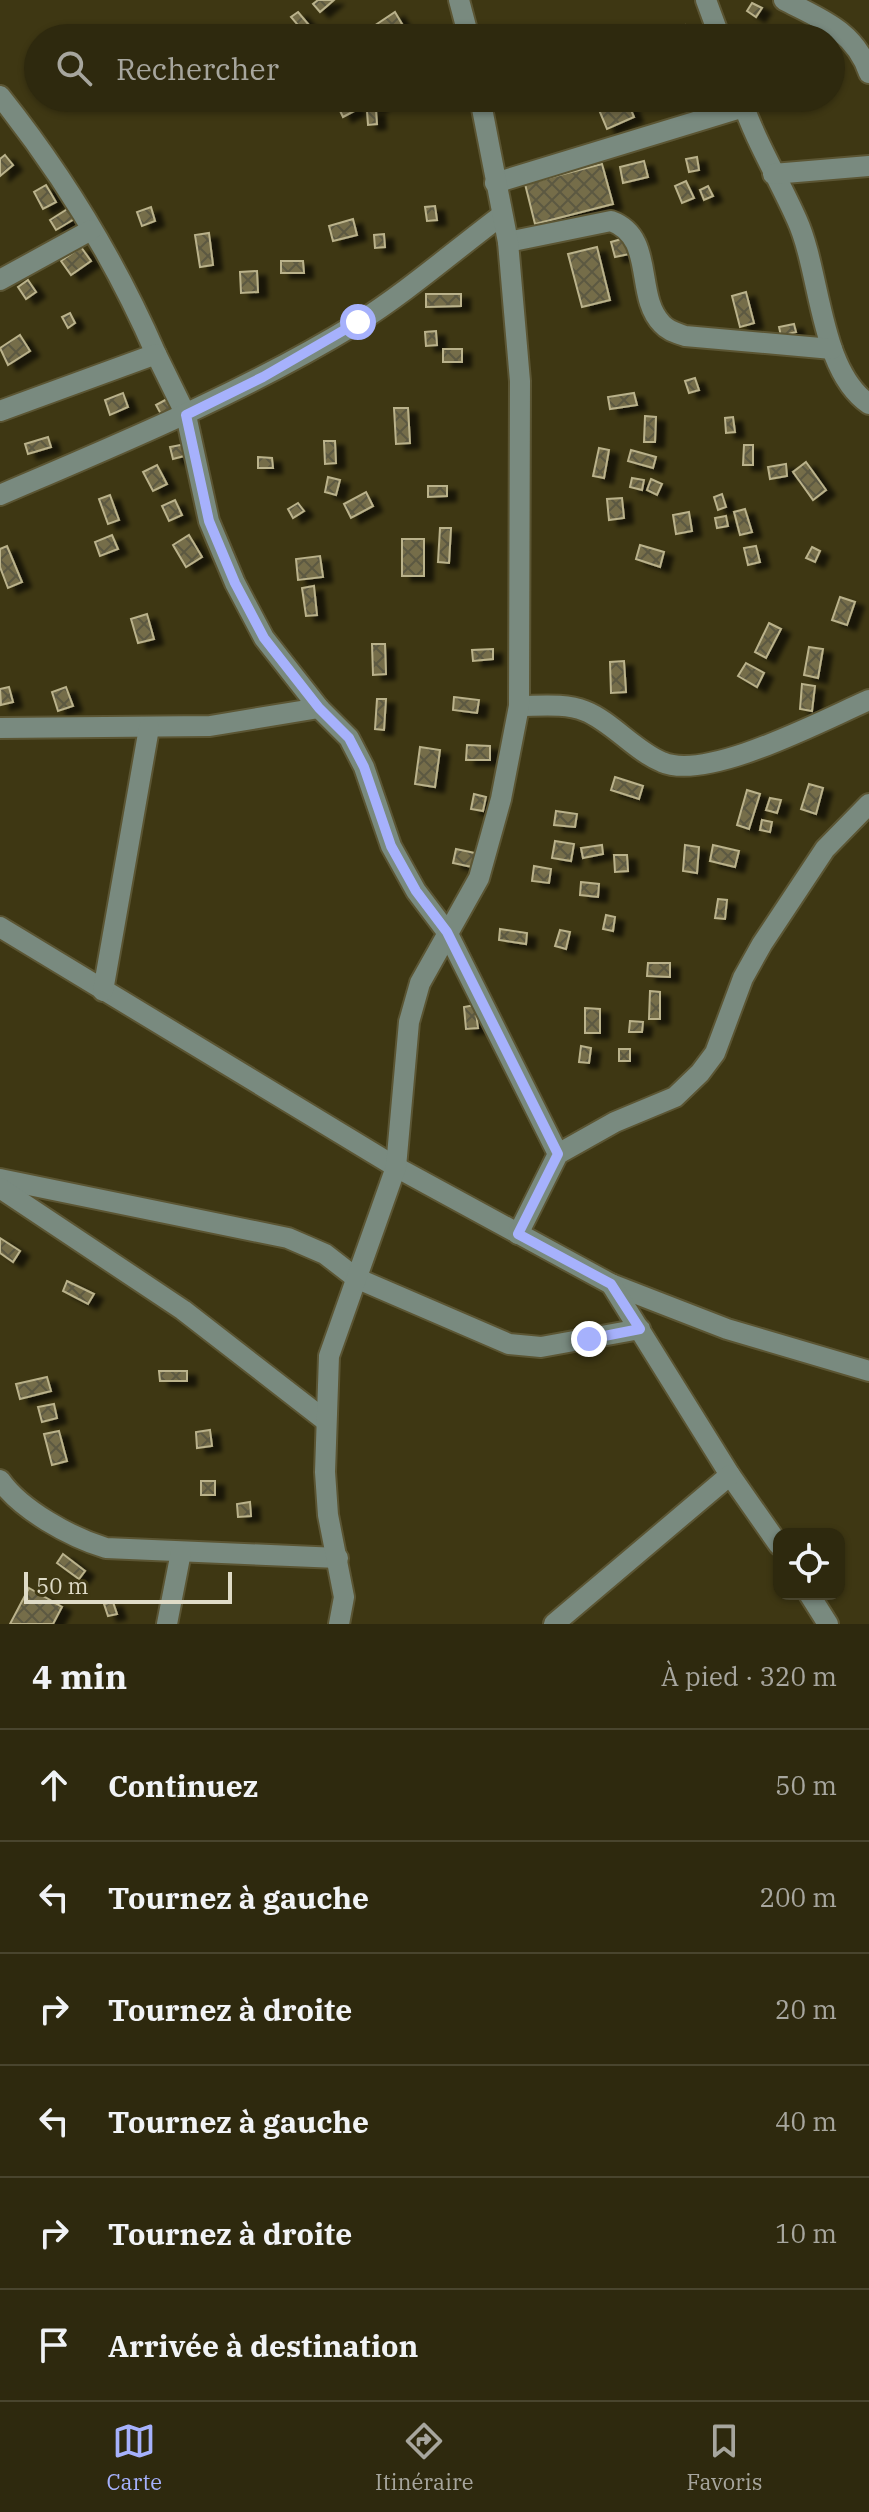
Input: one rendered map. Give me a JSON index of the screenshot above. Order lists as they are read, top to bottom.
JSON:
{
  "scale_bar": "50 m",
  "page": {
    "search": "Rechercher",
    "scale": "50 m",
    "heading": ["4 min", "À pied · 320 m"],
    "list": [
      ["Continuez", "50 m"],
      ["Tournez à gauche", "200 m"],
      ["Tournez à droite", "20 m"],
      ["Tournez à gauche", "40 m"],
      ["Tournez à droite", "10 m"],
      "Arrivée à destination"
    ],
    "nav": ["Carte", "Itinéraire", "Favoris"]
  }
}
